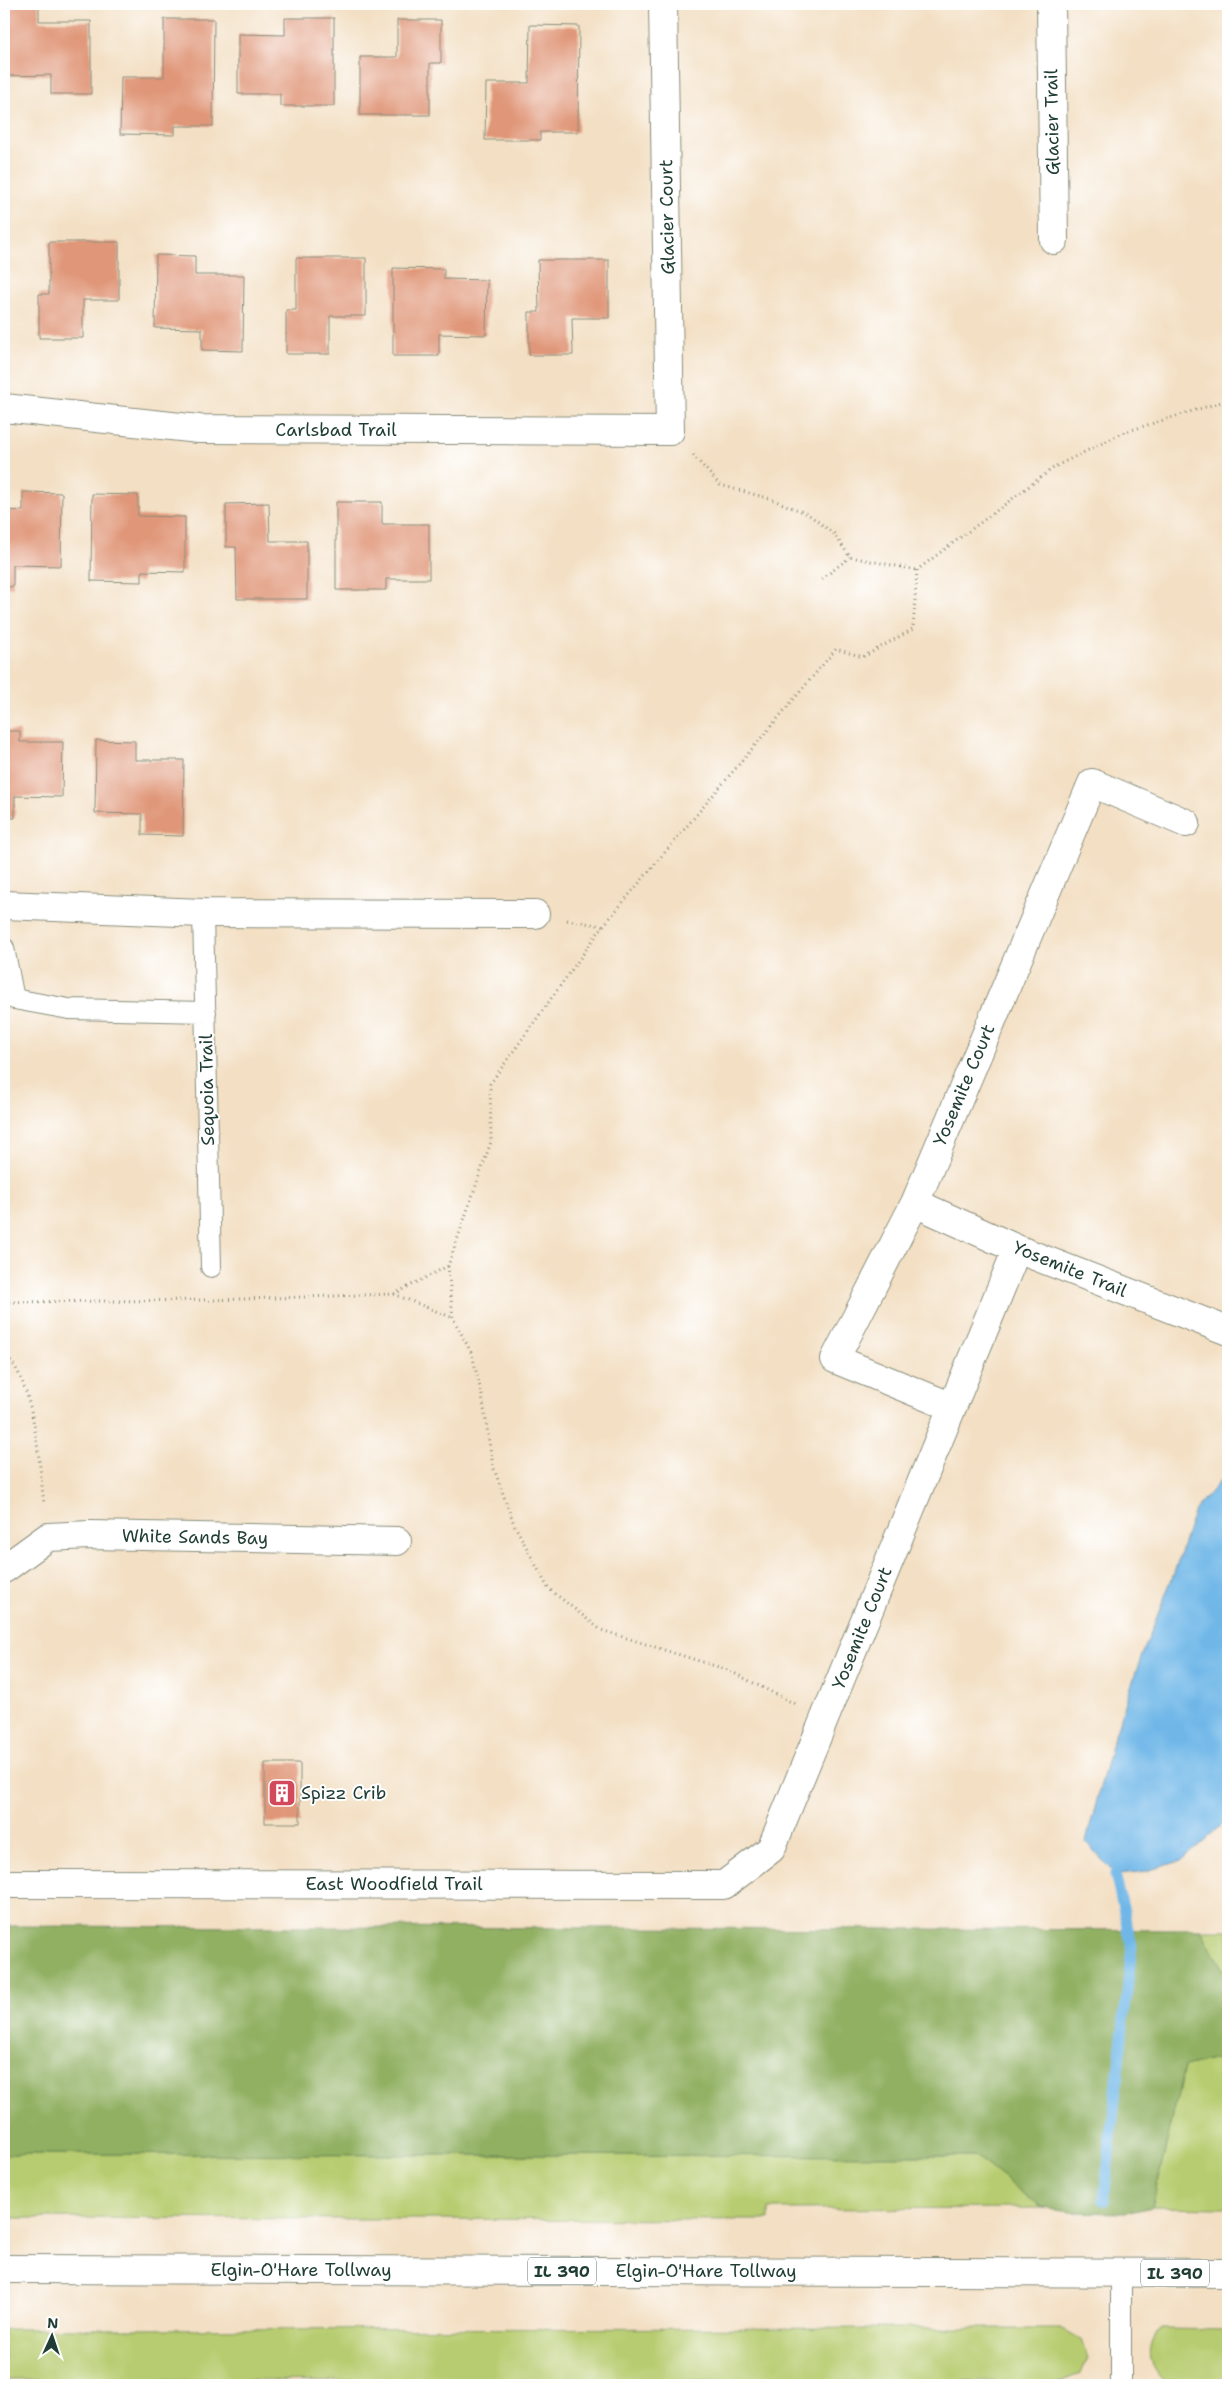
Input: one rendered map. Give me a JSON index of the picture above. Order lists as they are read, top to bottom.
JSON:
{
  "streets": {
    "main road": [
      "Glacier Trail",
      "Glacier Court",
      "Carlsbad Trail",
      "Yosemite Court",
      "Yosemite Trail",
      "White Sands Bay",
      "East Woodfield Trail",
      "Elgin-O'Hare Tollway",
      "IL 390"
    ],
    "lane": ["Sequoia Trail"]
  },
  "crossings": [
    ["Glacier Court", "Carlsbad Trail"],
    ["Yosemite Court", "Yosemite Trail"],
    ["Yosemite Court", "East Woodfield Trail"]
  ],
  "places": {
    "building": ["Spizz Crib"]
  },
  "north": "top"
}
